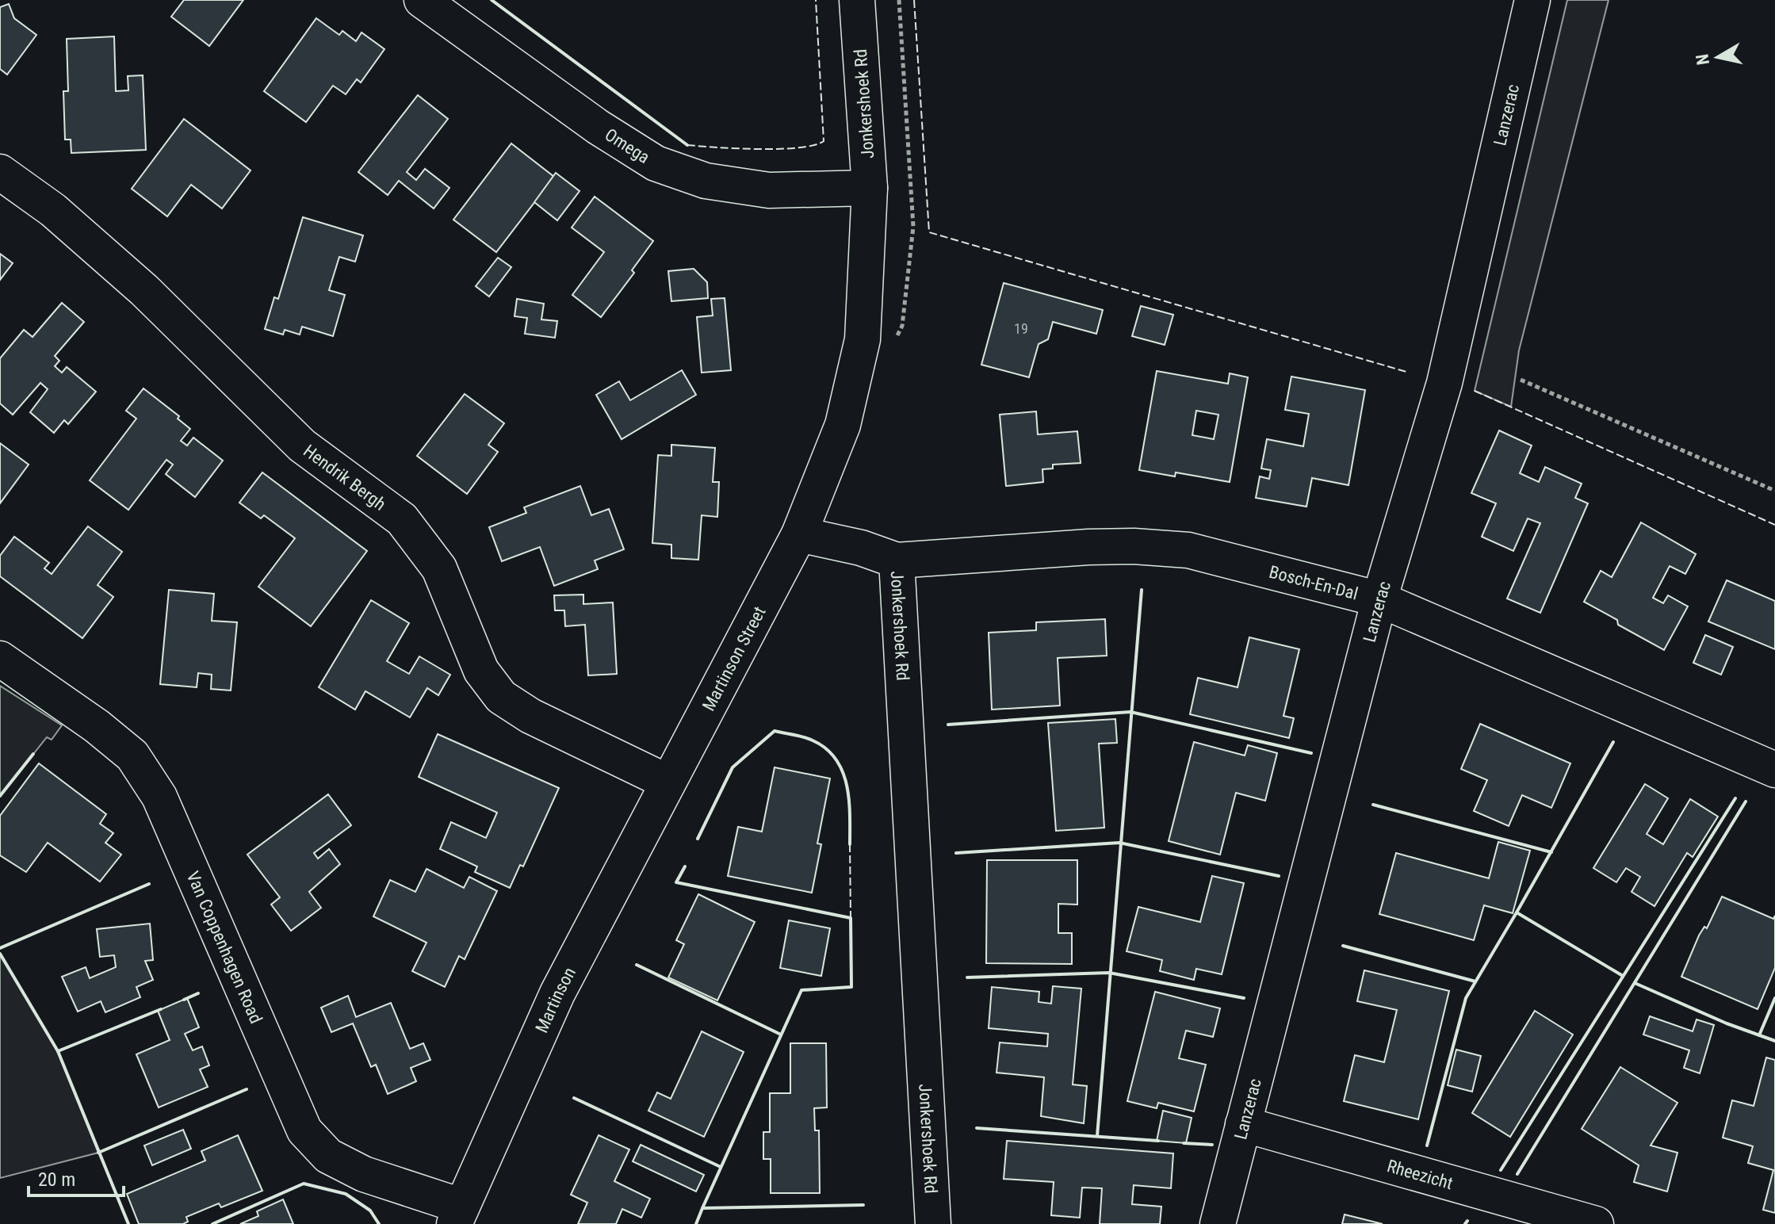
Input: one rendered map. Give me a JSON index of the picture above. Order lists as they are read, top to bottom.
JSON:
{
  "streets": {
    "street": [
      "Jonkershoek Rd",
      "Lanzerac",
      "Omega",
      "Hendrik Bergh",
      "Bosch-En-Dal",
      "Martinson Street",
      "Van Coppenhagen Road",
      "Martinson",
      "Rheezicht"
    ]
  },
  "crossings": [
    ["Jonkershoek Rd", "Omega"],
    ["Jonkershoek Rd", "Bosch-En-Dal"],
    ["Jonkershoek Rd", "Martinson Street"],
    ["Lanzerac", "Bosch-En-Dal"],
    ["Lanzerac", "Rheezicht"],
    ["Hendrik Bergh", "Martinson Street"],
    ["Hendrik Bergh", "Martinson"],
    ["Martinson Street", "Martinson"],
    ["Van Coppenhagen Road", "Martinson"]
  ],
  "house_numbers": ["19"],
  "scale_bar": "20 m",
  "north": "left"
}
